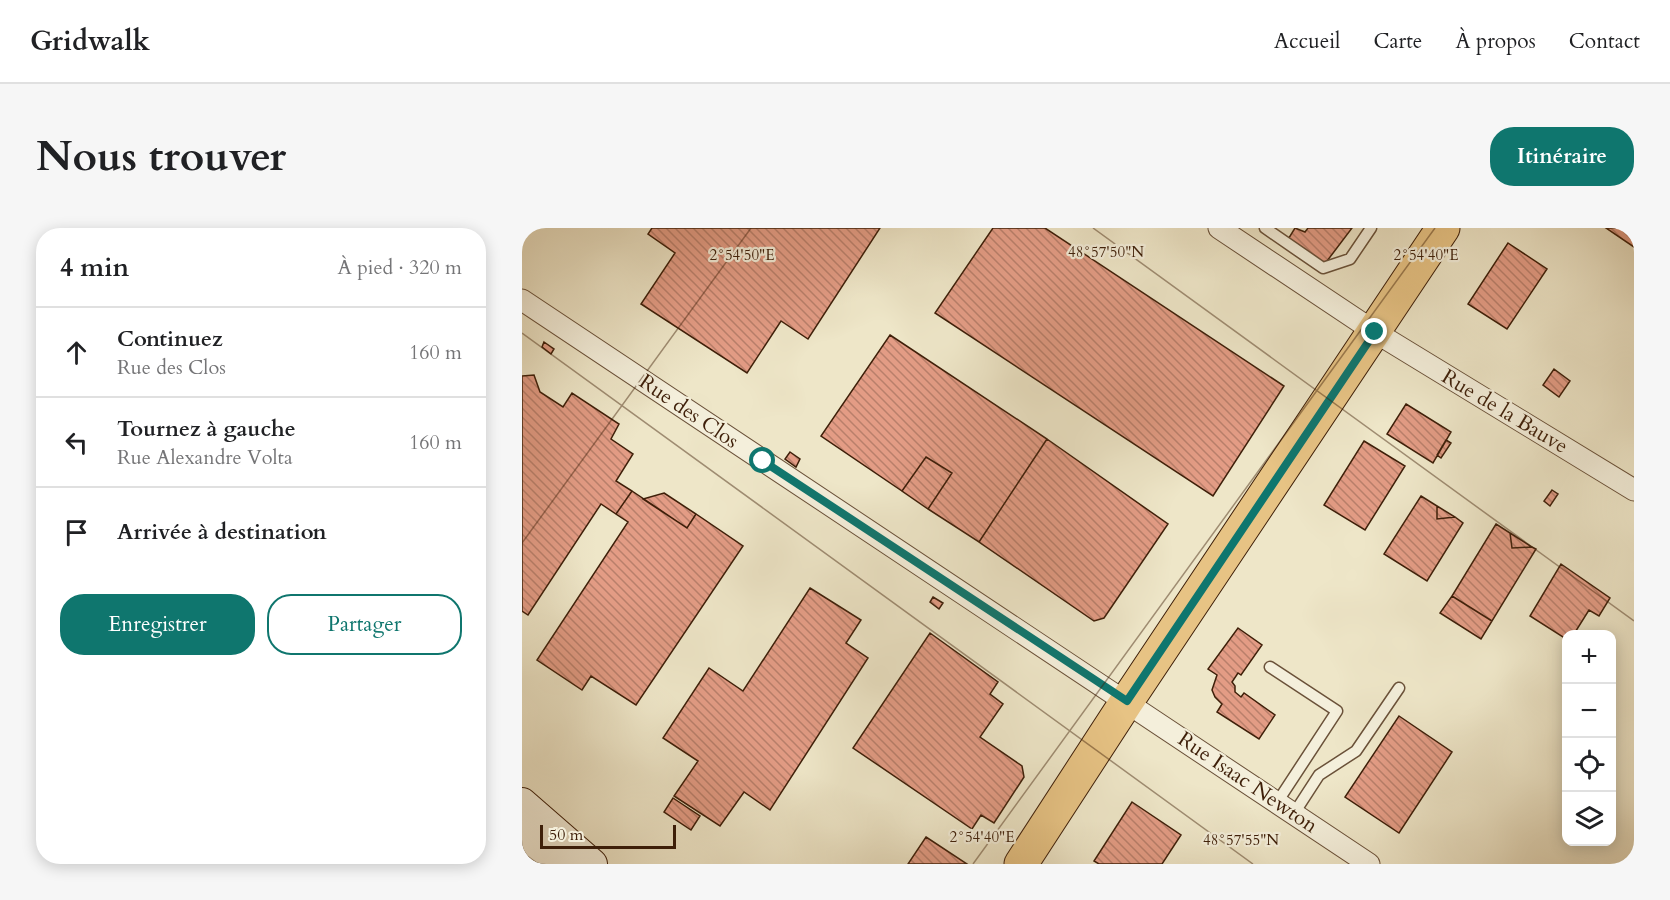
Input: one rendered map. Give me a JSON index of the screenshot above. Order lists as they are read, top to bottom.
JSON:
{
  "streets": {
    "street": ["Rue des Clos", "Rue de la Bauve", "Rue Isaac Newton"]
  },
  "crossings": [
    ["Rue des Clos", "Rue Isaac Newton"]
  ],
  "scale_bar": "50 m",
  "page": {
    "header": "Gridwalk",
    "nav": [
      "Accueil",
      "Carte",
      "À propos",
      "Contact"
    ],
    "buttons": [
      "Itinéraire",
      ["Enregistrer", "Partager"]
    ],
    "title": "Nous trouver",
    "heading": ["4 min", "À pied · 320 m"],
    "list": [
      ["Continuez", "Rue des Clos", "160 m"],
      ["Tournez à gauche", "Rue Alexandre Volta", "160 m"],
      "Arrivée à destination"
    ],
    "map_buttons": ["+", "−"],
    "scale": "50 m"
  },
  "coordinates": [
    "48°57'50\"N",
    "2°54'50\"E",
    "2°54'40\"E",
    "48°57'55\"N"
  ]
}
